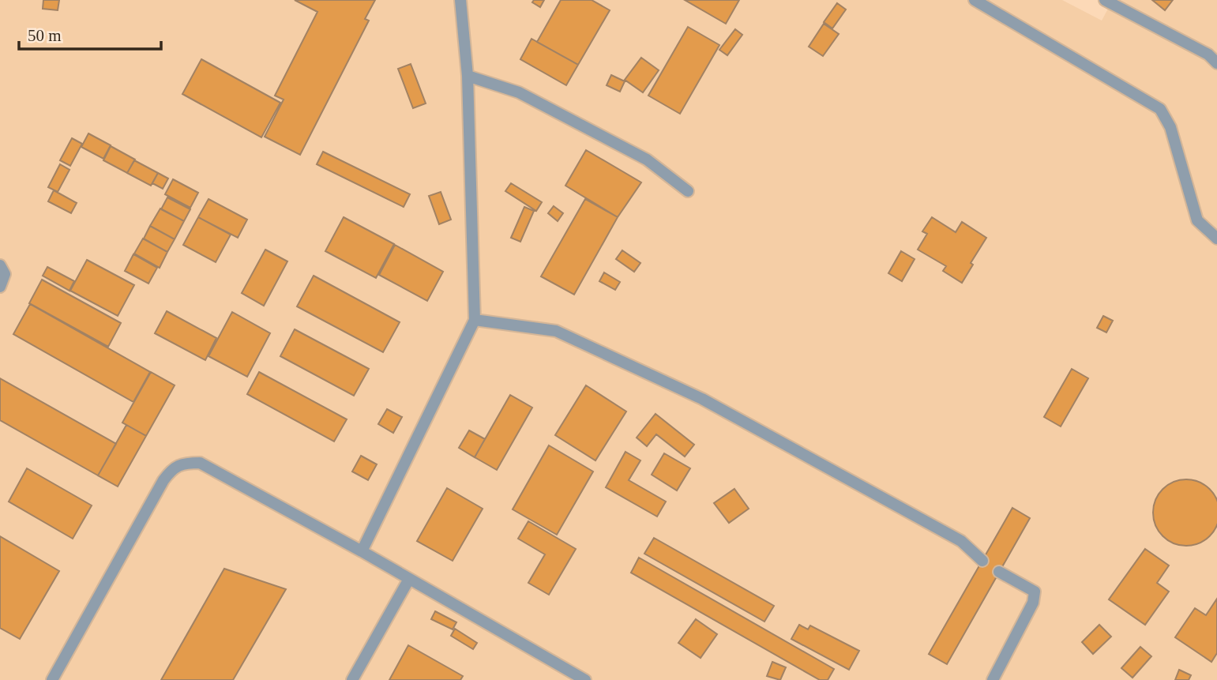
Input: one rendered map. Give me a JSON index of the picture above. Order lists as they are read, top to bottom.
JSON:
{
  "scale_bar": "50 m"
}
